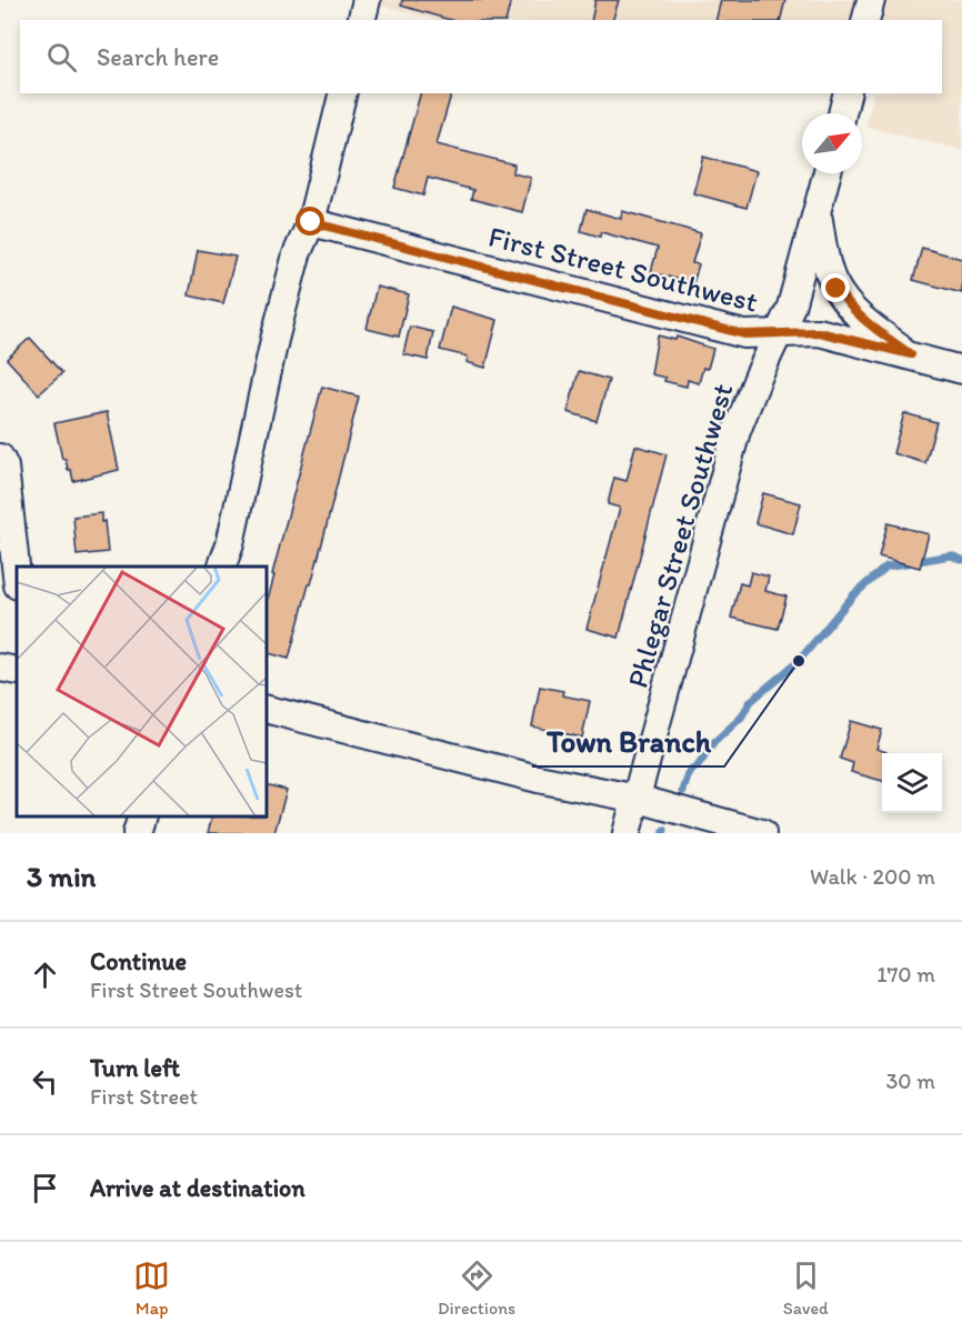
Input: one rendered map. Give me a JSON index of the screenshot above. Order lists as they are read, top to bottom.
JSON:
{
  "streets": {
    "street": ["First Street Southwest", "Phlegar Street Southwest"]
  },
  "crossings": [
    ["First Street Southwest", "Phlegar Street Southwest"]
  ],
  "places": ["Town Branch"],
  "north": "top right",
  "page": {
    "search": "Search here",
    "heading": ["3 min", "Walk · 200 m"],
    "list": [
      ["Continue", "First Street Southwest", "170 m"],
      ["Turn left", "First Street", "30 m"],
      "Arrive at destination"
    ],
    "nav": ["Map", "Directions", "Saved"]
  }
}
